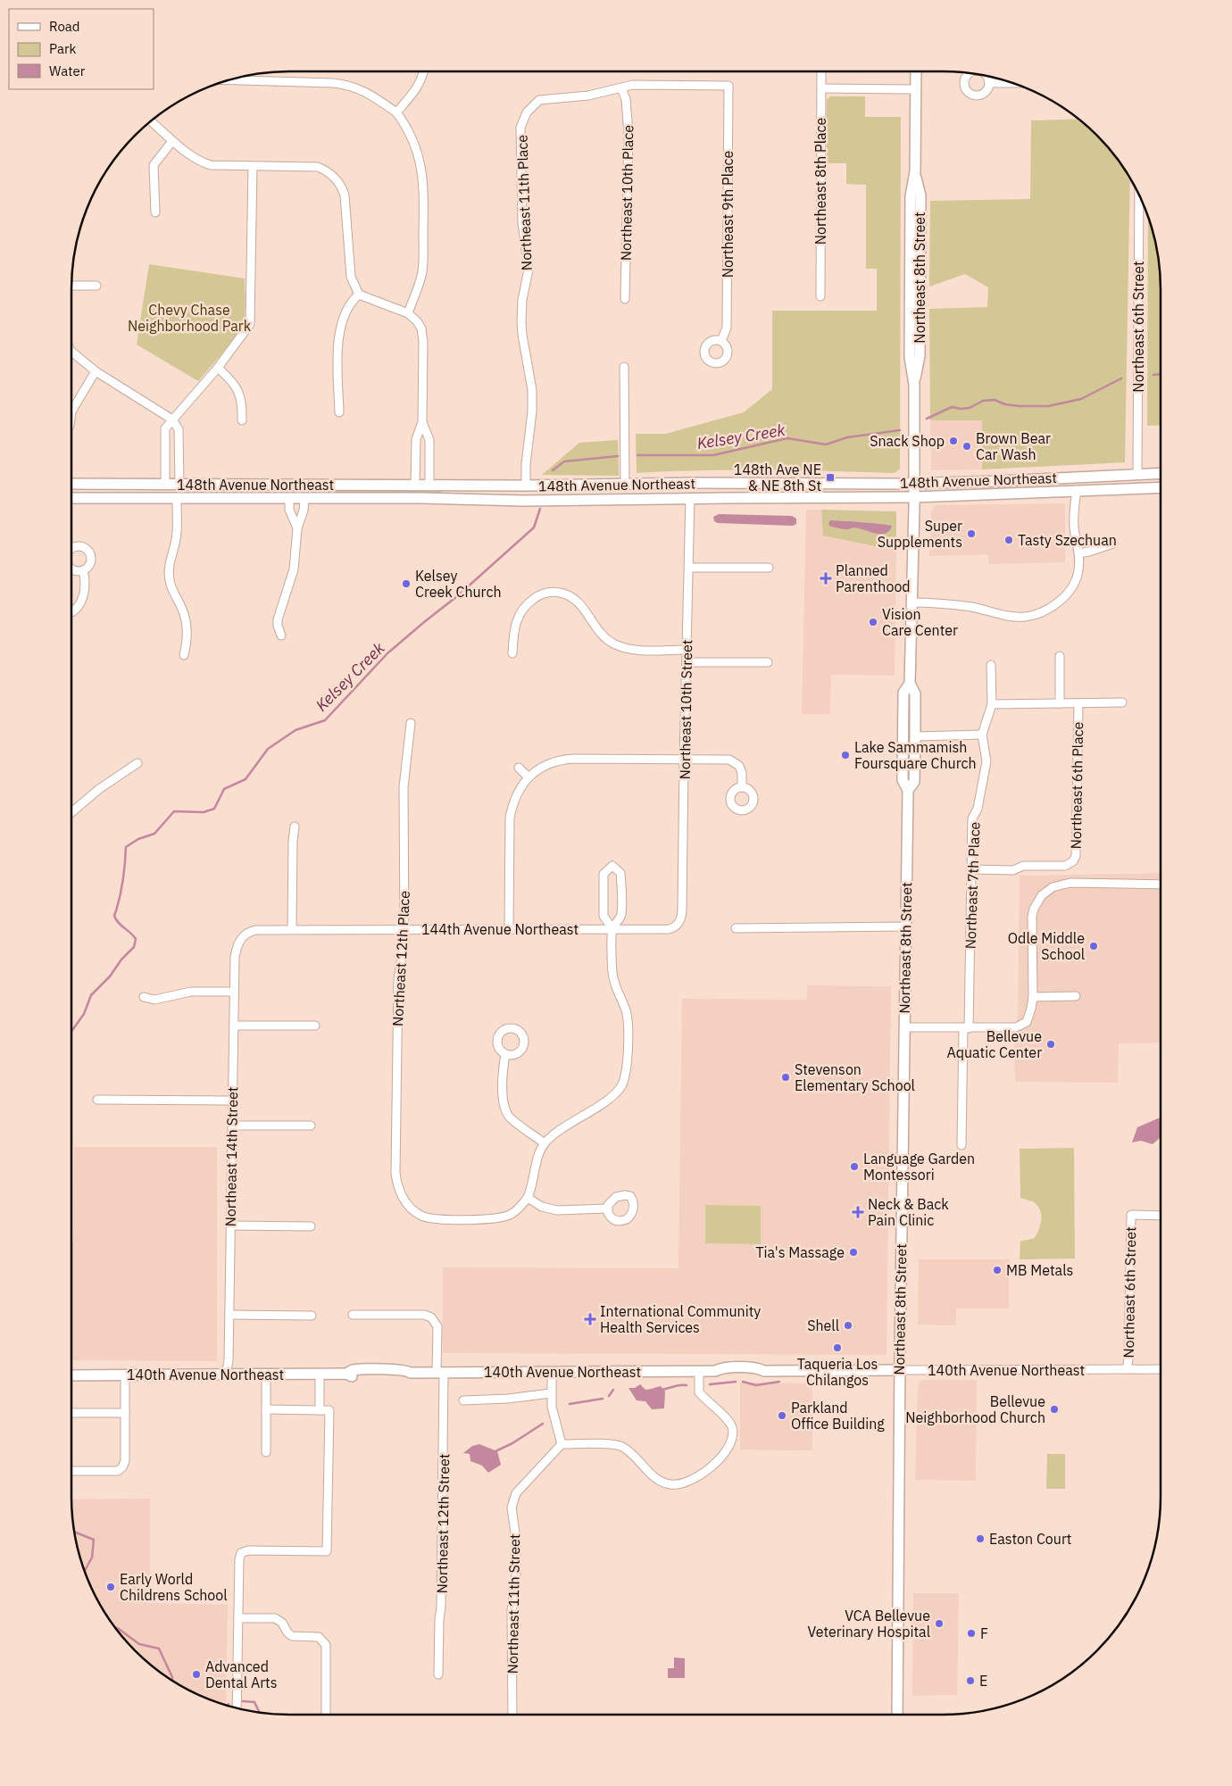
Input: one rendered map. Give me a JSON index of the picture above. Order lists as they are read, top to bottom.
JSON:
{
  "streets": {
    "main road": ["Northeast 8th Street", "148th Avenue Northeast", "140th Avenue Northeast"],
    "street": [
      "Northeast 8th Place",
      "Northeast 10th Place",
      "Northeast 11th Place",
      "Northeast 9th Place",
      "Northeast 6th Street",
      "Northeast 10th Street",
      "Northeast 6th Place",
      "Northeast 7th Place",
      "144th Avenue Northeast",
      "Northeast 12th Place",
      "Northeast 14th Street",
      "Northeast 12th Street",
      "Northeast 11th Street"
    ]
  },
  "crossings": [
    ["Northeast 10th Place", "Northeast 11th Place"],
    ["Northeast 10th Place", "Northeast 9th Place"],
    ["Northeast 11th Place", "Northeast 9th Place"],
    ["Northeast 11th Place", "148th Avenue Northeast"],
    ["Northeast 8th Street", "148th Avenue Northeast"],
    ["Northeast 8th Street", "140th Avenue Northeast"],
    ["Northeast 6th Street", "148th Avenue Northeast"],
    ["Northeast 6th Street", "140th Avenue Northeast"],
    ["148th Avenue Northeast", "Northeast 10th Street"],
    ["Northeast 10th Street", "144th Avenue Northeast"],
    ["Northeast 6th Place", "Northeast 7th Place"],
    ["144th Avenue Northeast", "Northeast 12th Place"],
    ["144th Avenue Northeast", "Northeast 14th Street"],
    ["Northeast 14th Street", "140th Avenue Northeast"],
    ["140th Avenue Northeast", "Northeast 12th Street"]
  ],
  "water": ["Kelsey Creek"],
  "parks": ["Chevy Chase Neighborhood Park"],
  "places": {
    "other": [
      "Snack Shop",
      "Brown Bear Car Wash",
      "Super Supplements",
      "Tasty Szechuan",
      "Kelsey Creek Church",
      "Vision Care Center",
      "Lake Sammamish Foursquare Church",
      "Odle Middle School",
      "Bellevue Aquatic Center",
      "Stevenson Elementary School",
      "Language Garden Montessori",
      "Tia's Massage",
      "MB Metals",
      "Shell",
      "Taqueria Los Chilangos",
      "Bellevue Neighborhood Church",
      "Parkland Office Building",
      "Easton Court",
      "Early World Childrens School",
      "VCA Bellevue Veterinary Hospital",
      "F",
      "Advanced Dental Arts",
      "E"
    ],
    "transit": ["148th Ave NE & NE 8th St"],
    "health": ["Planned Parenthood", "Neck & Back Pain Clinic", "International Community Health Services"]
  },
  "legend": ["Road", "Park", "Water"]
}
